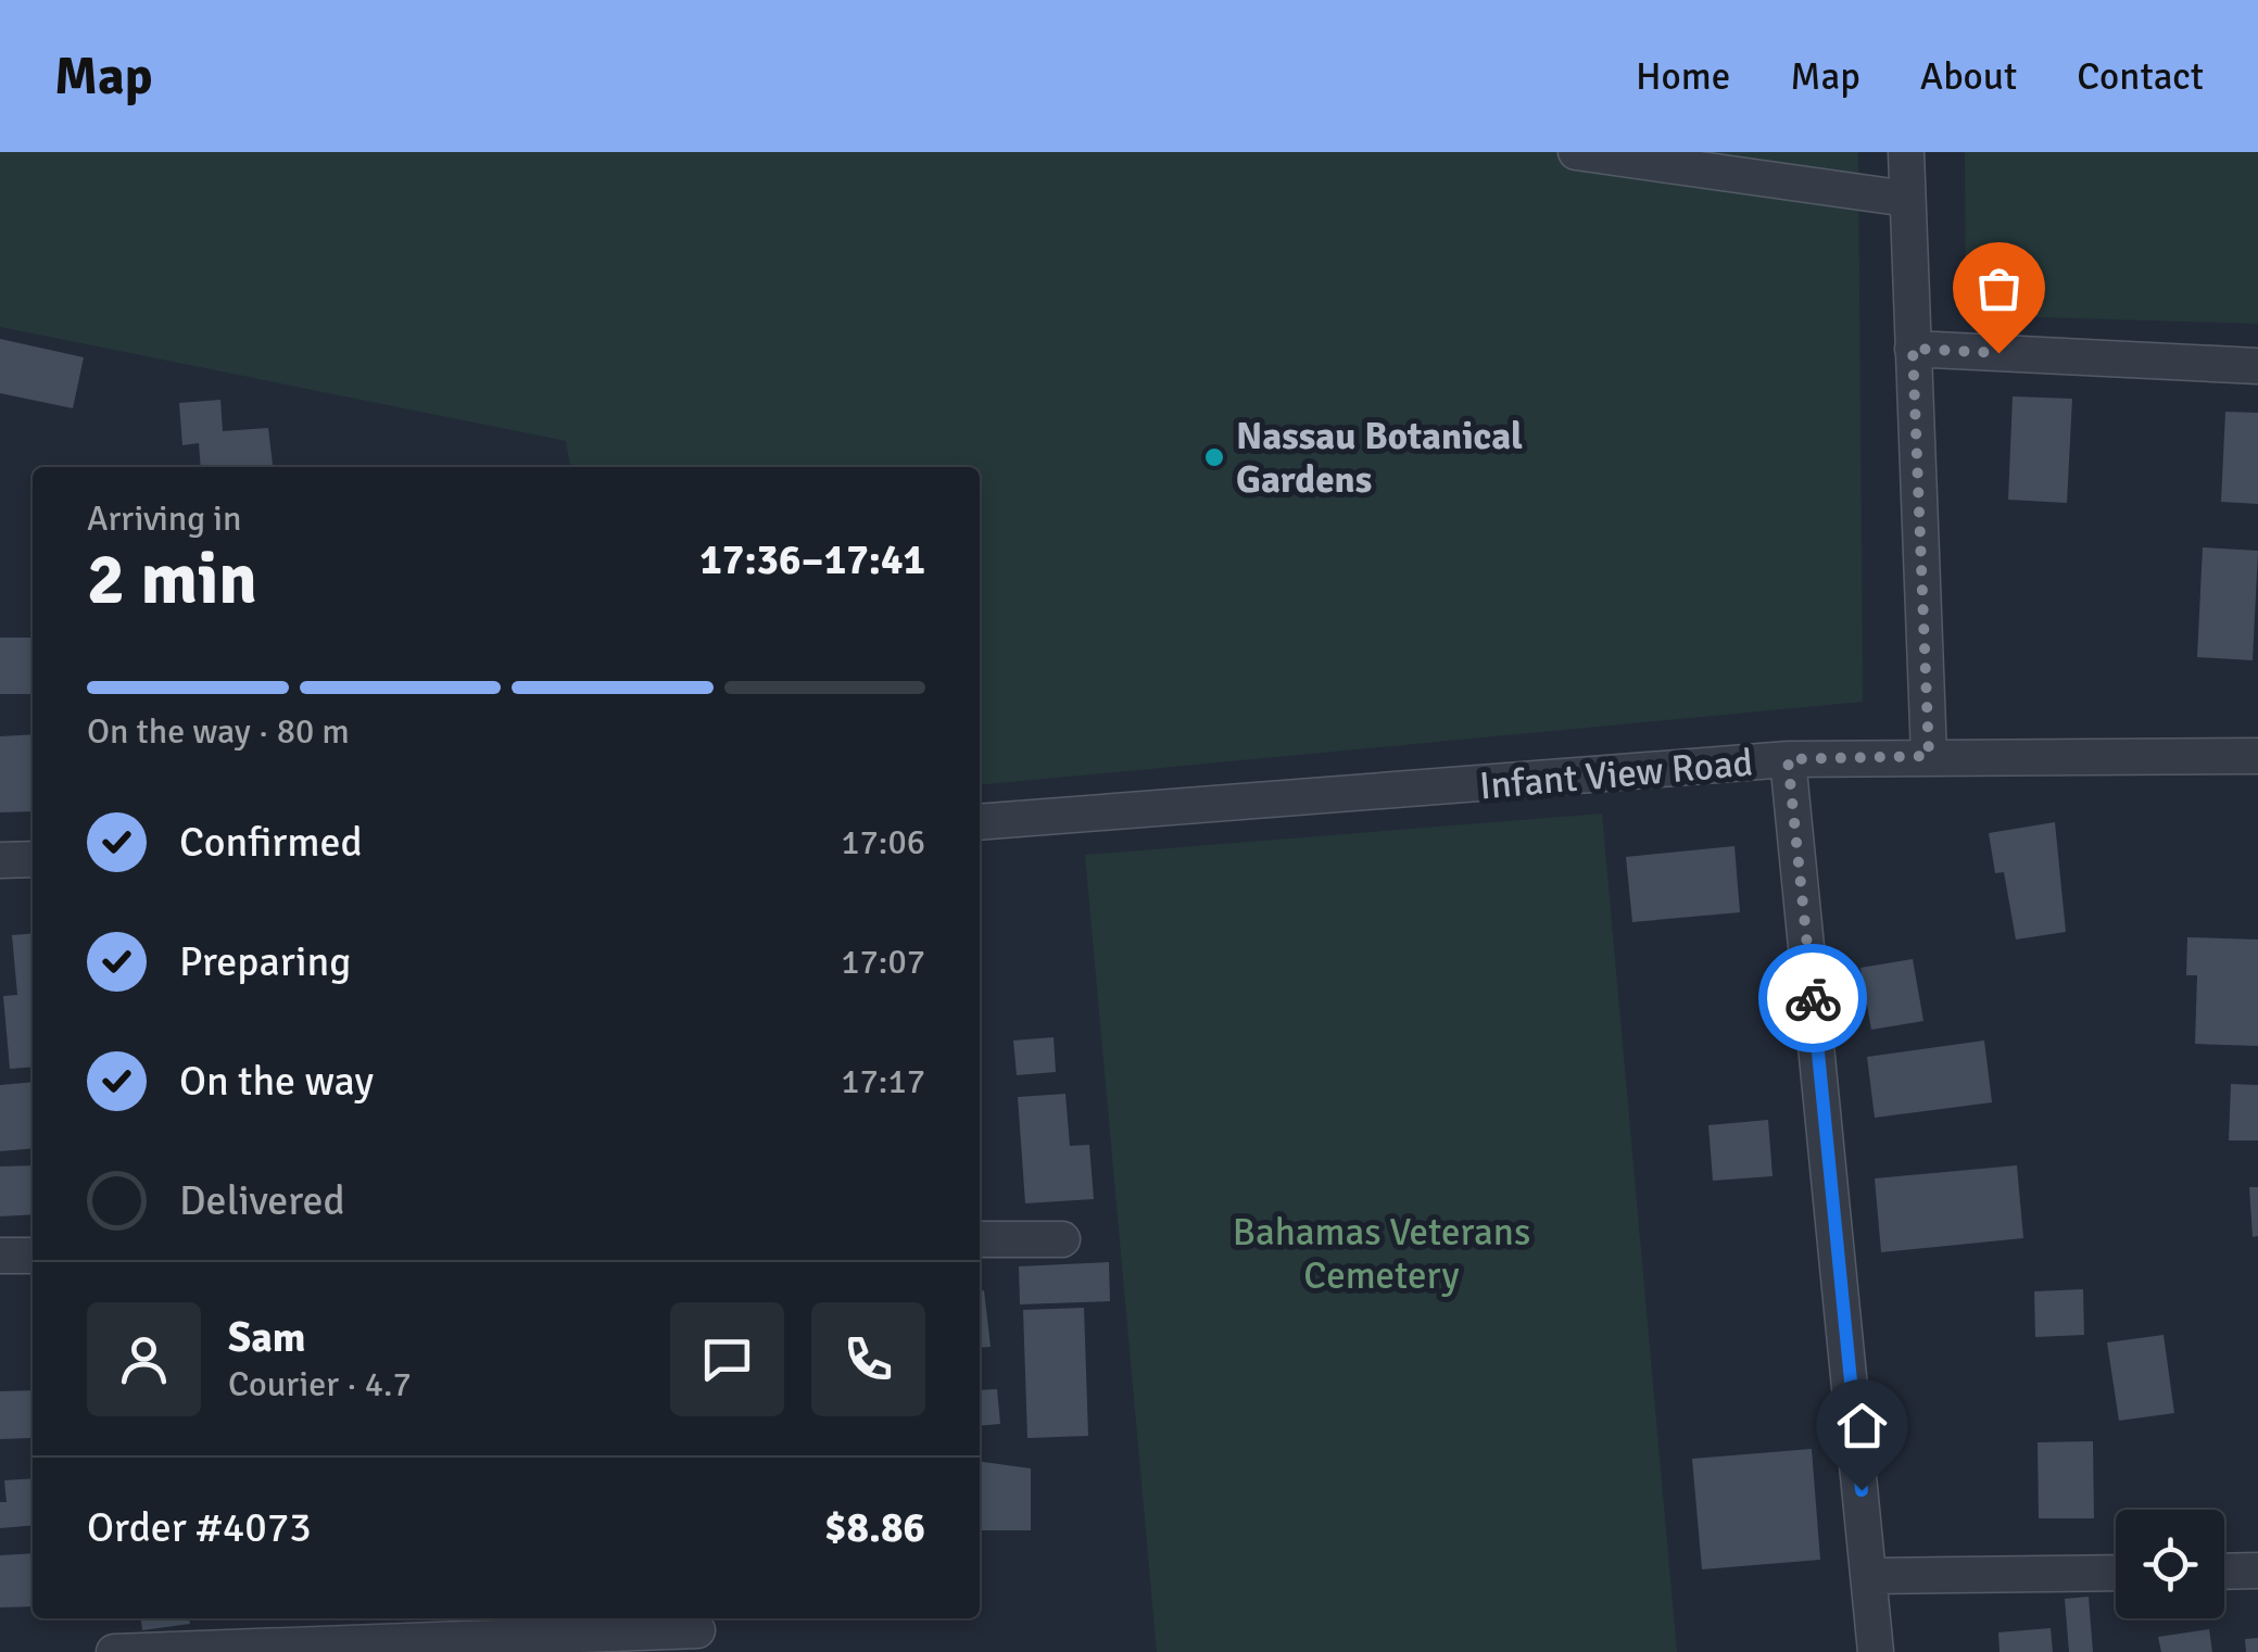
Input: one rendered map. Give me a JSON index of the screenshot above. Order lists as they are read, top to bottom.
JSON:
{
  "streets": {
    "street": ["Infant View Road"]
  },
  "parks": ["Bahamas Veterans Cemetery"],
  "places": ["Nassau Botanical Gardens"],
  "page": {
    "header": "Map",
    "nav": [
      "Home",
      "Map",
      "About",
      "Contact"
    ],
    "heading": ["2 min", "Arriving in", "17:36–17:41"],
    "panel": [
      "Sam",
      "Courier · 4.7",
      "Order #4073",
      "$8.86"
    ],
    "bar": "On the way · 80 m",
    "list": [
      ["Confirmed", "17:06"],
      ["Preparing", "17:07"],
      ["On the way", "17:17"],
      "Delivered"
    ]
  }
}
